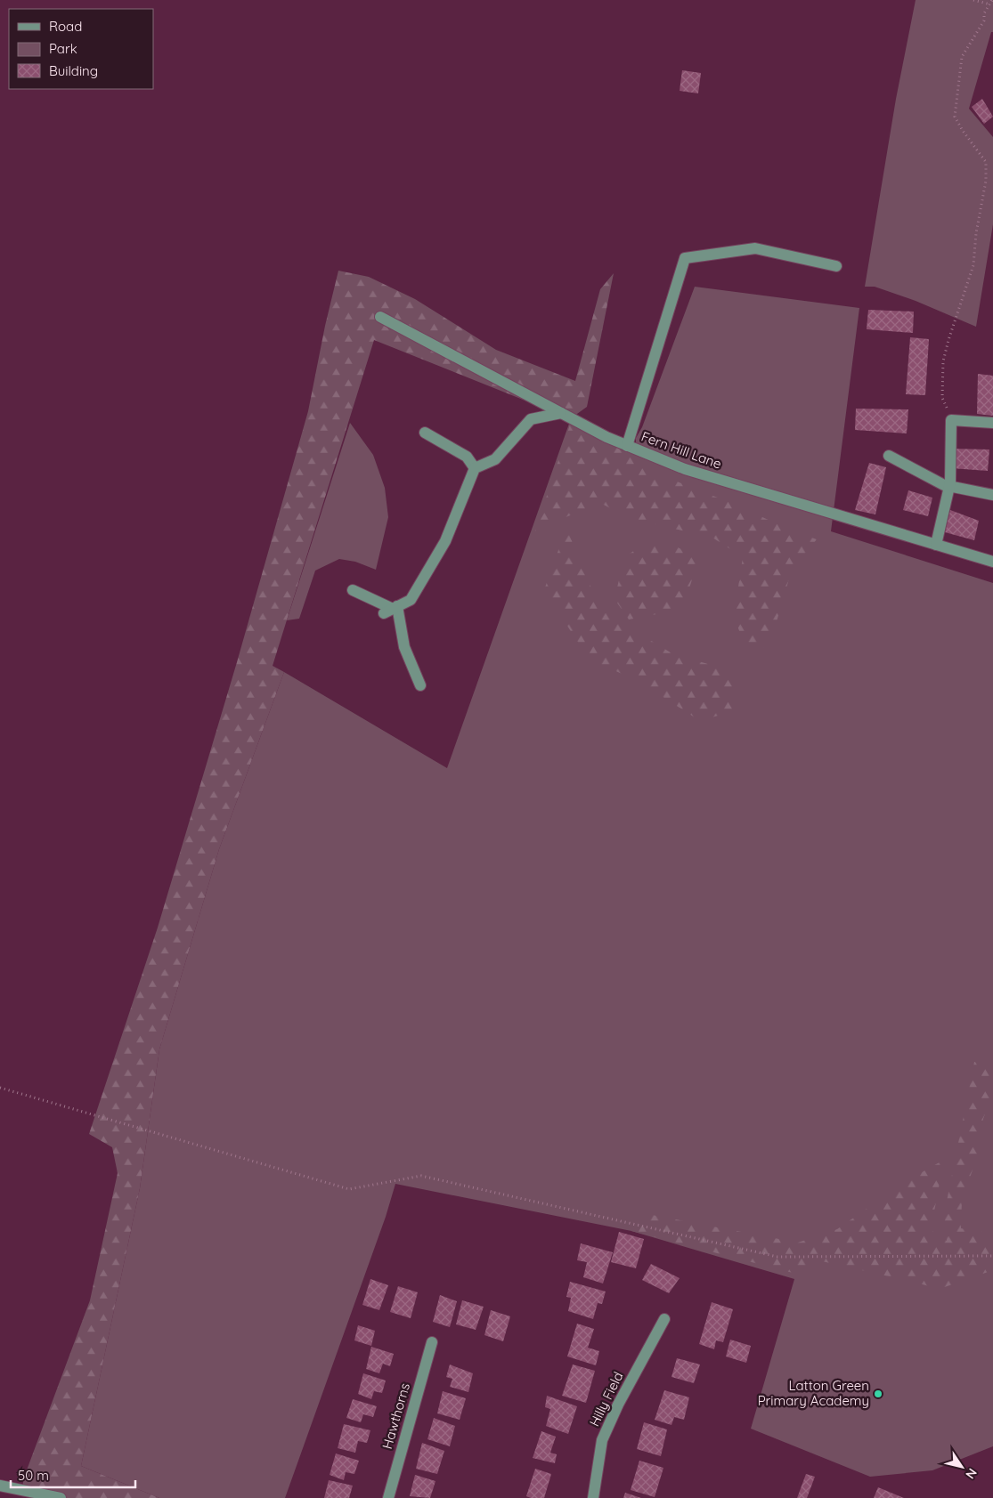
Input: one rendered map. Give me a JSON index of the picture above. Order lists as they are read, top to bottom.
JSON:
{
  "streets": {
    "street": ["Fern Hill Lane", "Hilly Field", "Hawthorns"]
  },
  "places": ["Latton Green Primary Academy"],
  "legend": ["Road", "Park", "Building"],
  "scale_bar": "50 m",
  "north": "bottom right"
}
